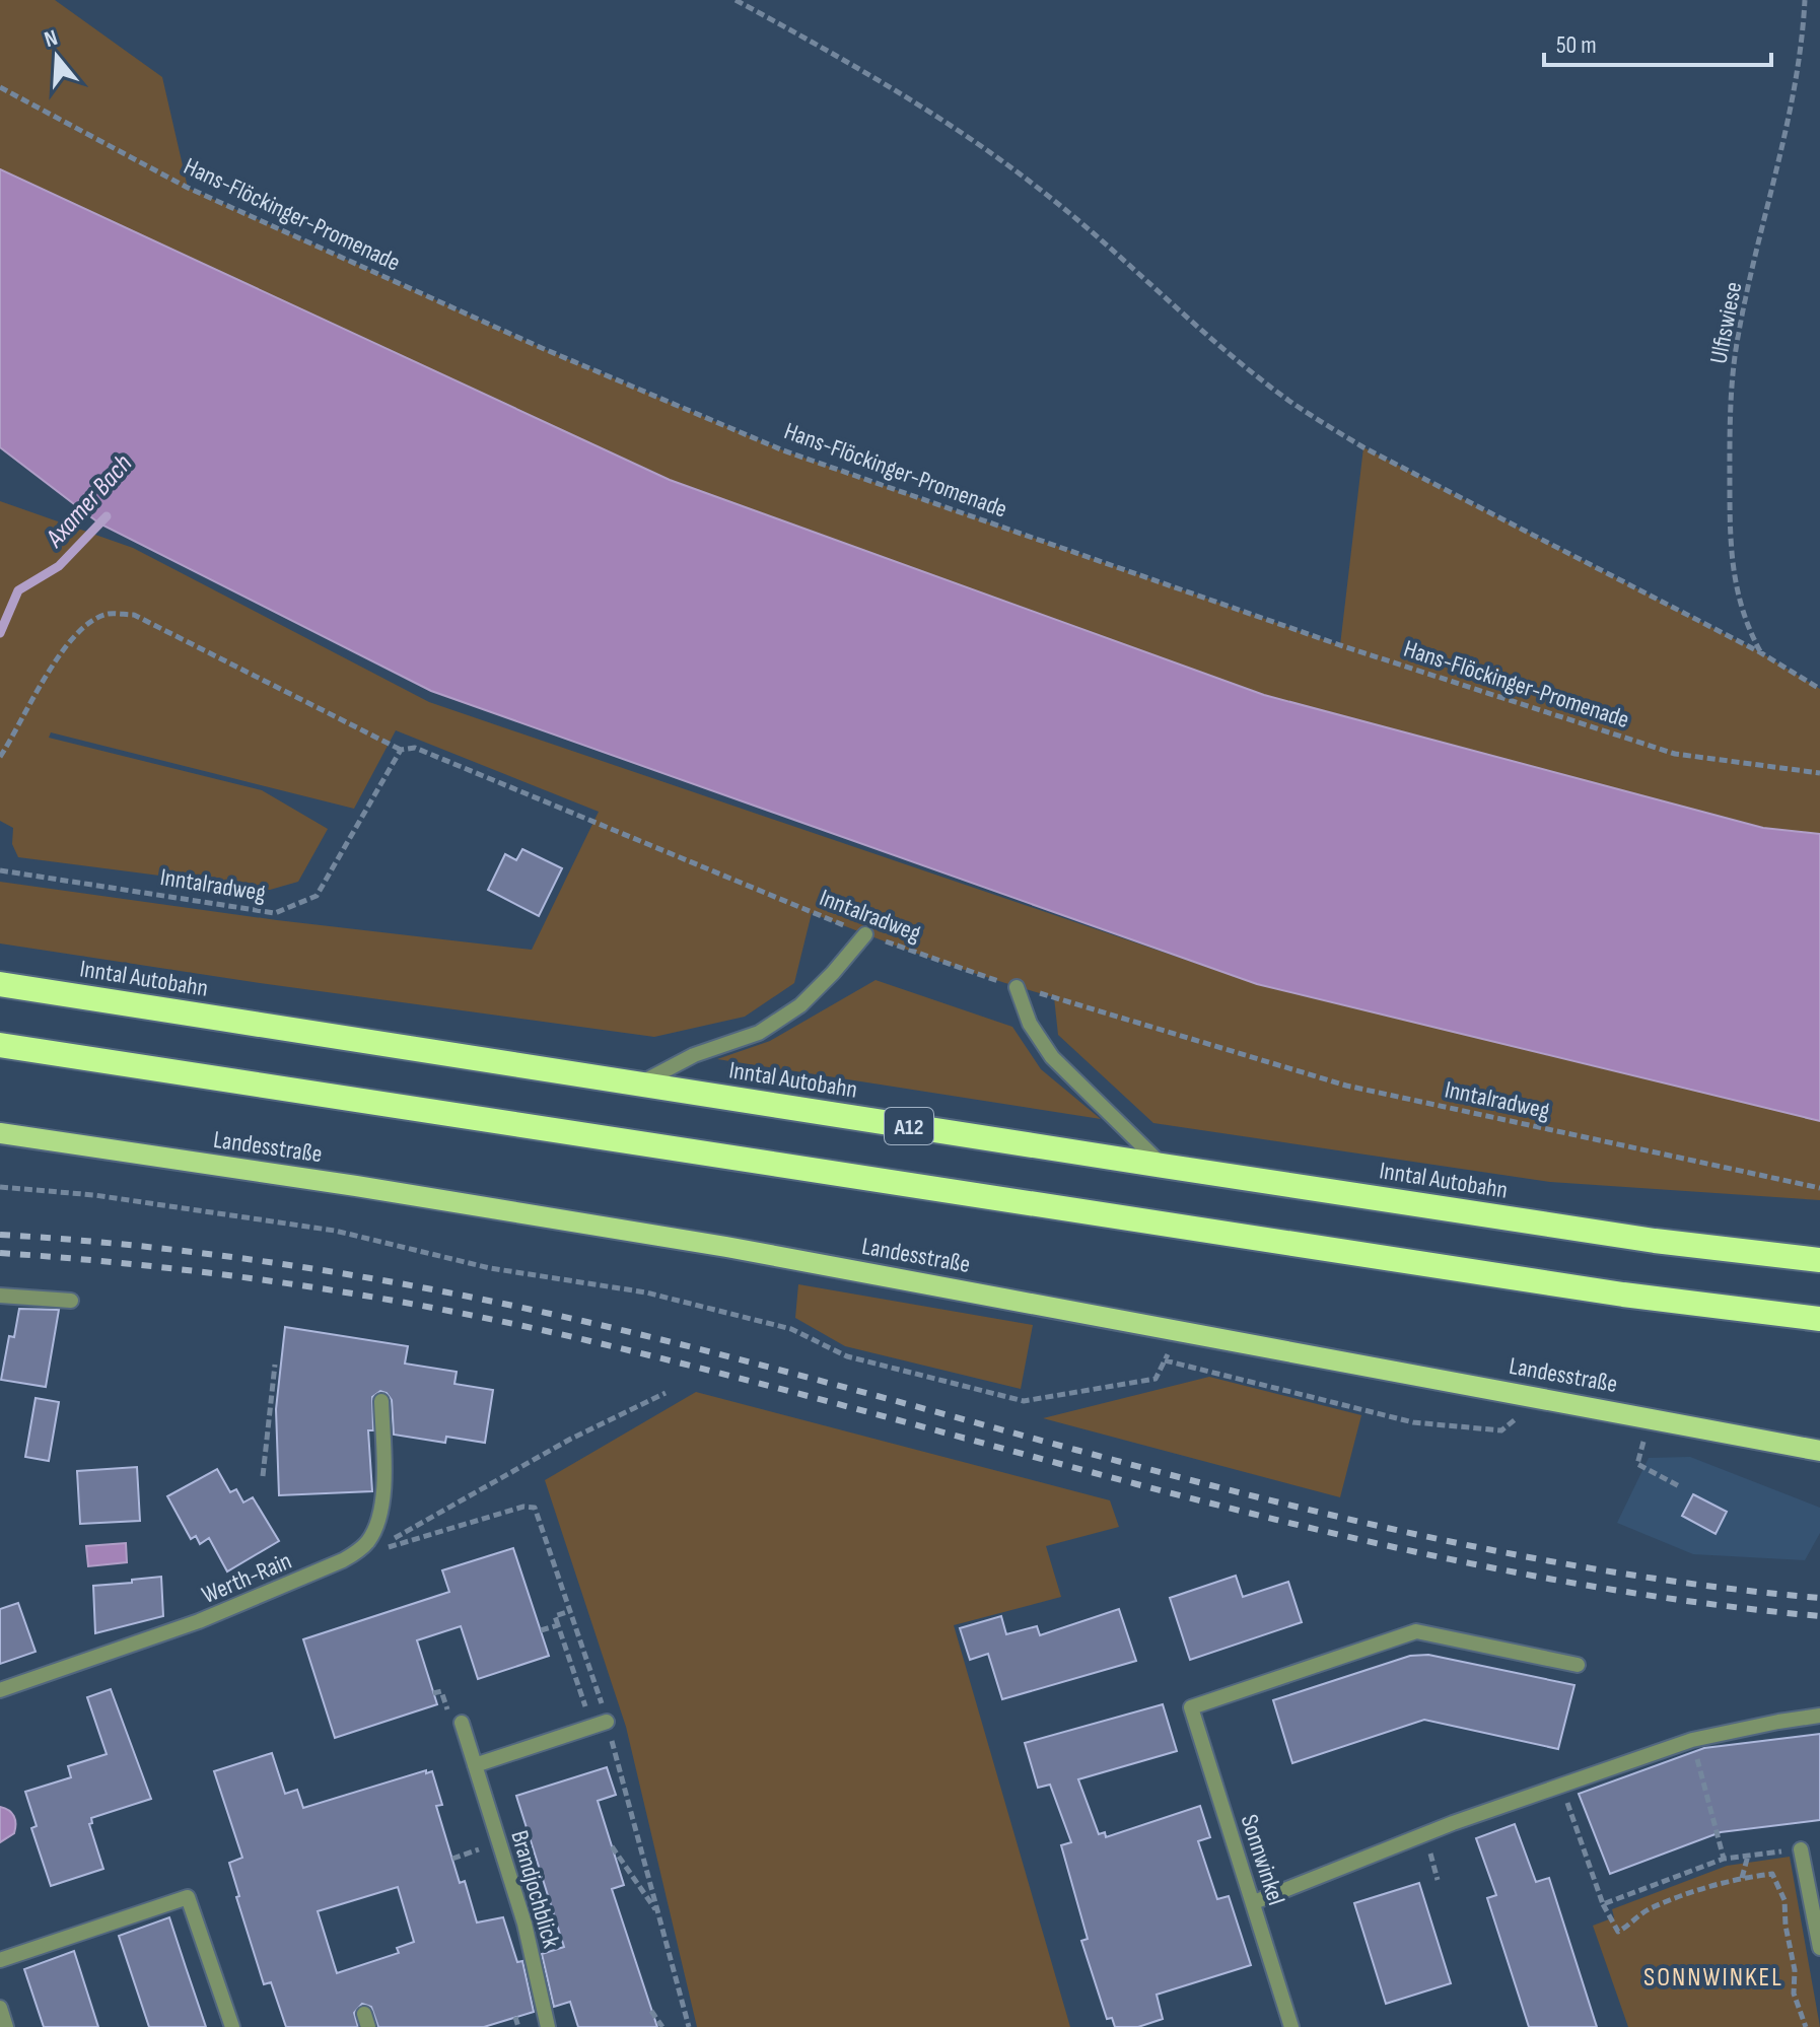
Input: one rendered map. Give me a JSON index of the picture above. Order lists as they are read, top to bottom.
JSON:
{
  "streets": {
    "highway": ["Inntal Autobahn", "A12"],
    "main road": ["Landesstraße"],
    "street": ["Werth-Rain", "Sonnwinkel", "Brandjochblick"],
    "path": ["Hans-Flöckinger-Promenade", "Ulfiswiese", "Inntalradweg"]
  },
  "districts": ["SONNWINKEL"],
  "water": ["Axamer Bach"],
  "scale_bar": "50 m",
  "north": "top"
}
